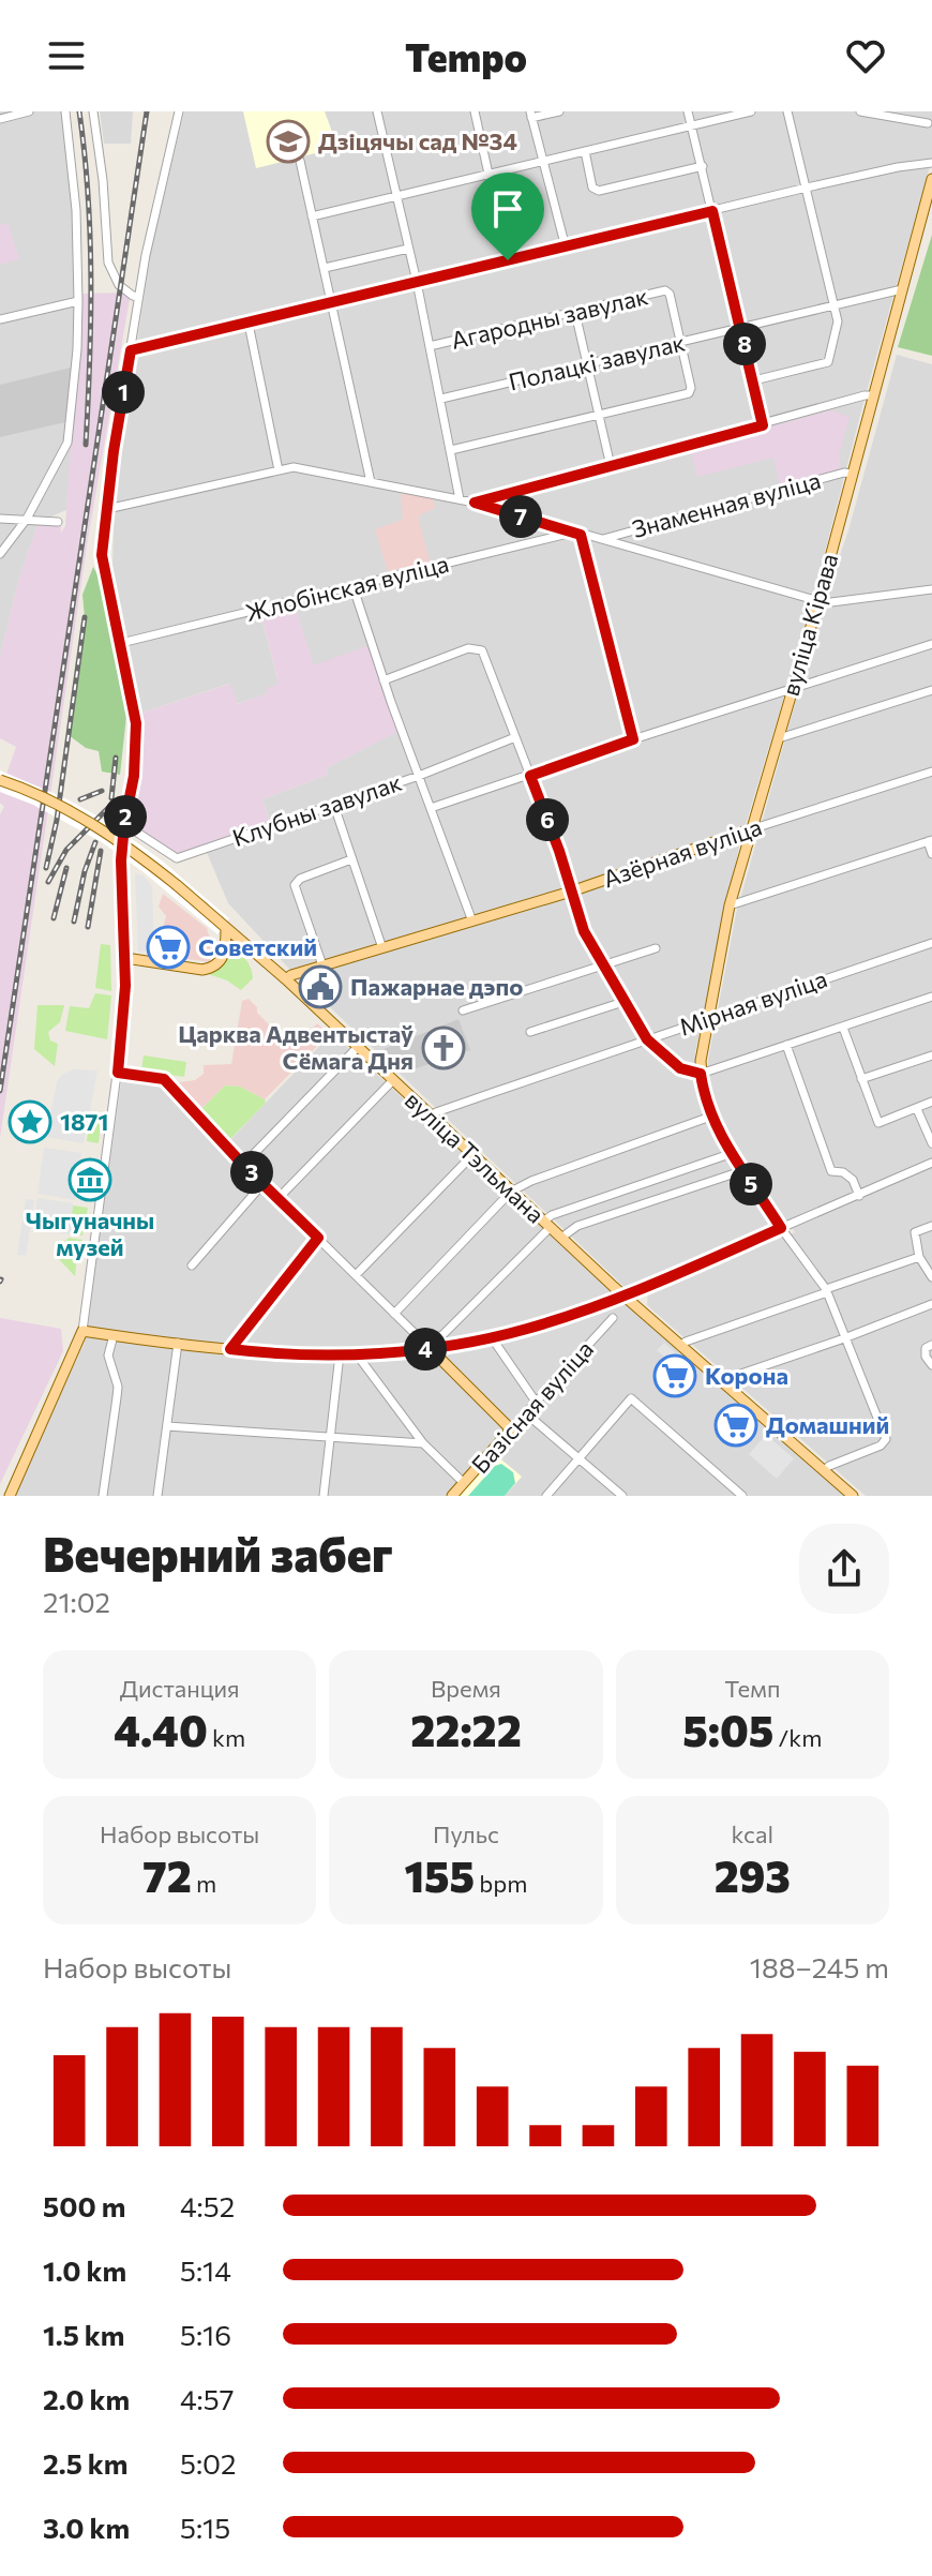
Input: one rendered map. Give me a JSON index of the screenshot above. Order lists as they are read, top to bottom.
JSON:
{
  "streets": {
    "main road": [
      "вуліца Кірава",
      "Азёрная вуліца",
      "вуліца Тэльмана",
      "Базісная вуліца"
    ],
    "street": [
      "Агародны завулак",
      "Полацкі завулак",
      "Знаменная вуліца",
      "Жлобінская вуліца",
      "Клубны завулак",
      "Мірная вуліца"
    ]
  },
  "crossings": [
    ["Агародны завулак", "Полацкі завулак"],
    ["Полацкі завулак", "вуліца Кірава"],
    ["Знаменная вуліца", "вуліца Кірава"],
    ["вуліца Кірава", "Азёрная вуліца"],
    ["вуліца Кірава", "Мірная вуліца"],
    ["Азёрная вуліца", "вуліца Тэльмана"],
    ["Мірная вуліца", "вуліца Тэльмана"]
  ],
  "places": {
    "school or university": ["Дзіцячы сад №34"],
    "supermarket": ["Советский", "Корона", "Домашний"],
    "public building": ["Пажарнае дэпо"],
    "church": ["Царква Адвентыстаў Сёмага Дня"],
    "place": ["1871"],
    "museum": ["Чыгуначны музей"]
  },
  "page": {
    "header": "Tempo",
    "pins": [
      "8",
      "1",
      "7",
      "2",
      "6",
      "3",
      "5",
      "4"
    ],
    "heading": ["Вечерний забег", "21:02"],
    "stats": [
      ["Дистанция", "4.40 km"],
      ["Время", "22:22"],
      ["Темп", "5:05 /km"],
      ["Набор высоты", "72 m"],
      ["Пульс", "155 bpm"],
      ["kcal", "293"]
    ],
    "chart": ["Набор высоты", "188–245 m"],
    "list": [
      {
        "name": "500 m",
        "note": "4:52"
      },
      {
        "name": "1.0 km",
        "note": "5:14"
      },
      {
        "name": "1.5 km",
        "note": "5:16"
      },
      {
        "name": "2.0 km",
        "note": "4:57"
      },
      {
        "name": "2.5 km",
        "note": "5:02"
      },
      {
        "name": "3.0 km",
        "note": "5:15"
      }
    ]
  }
}
